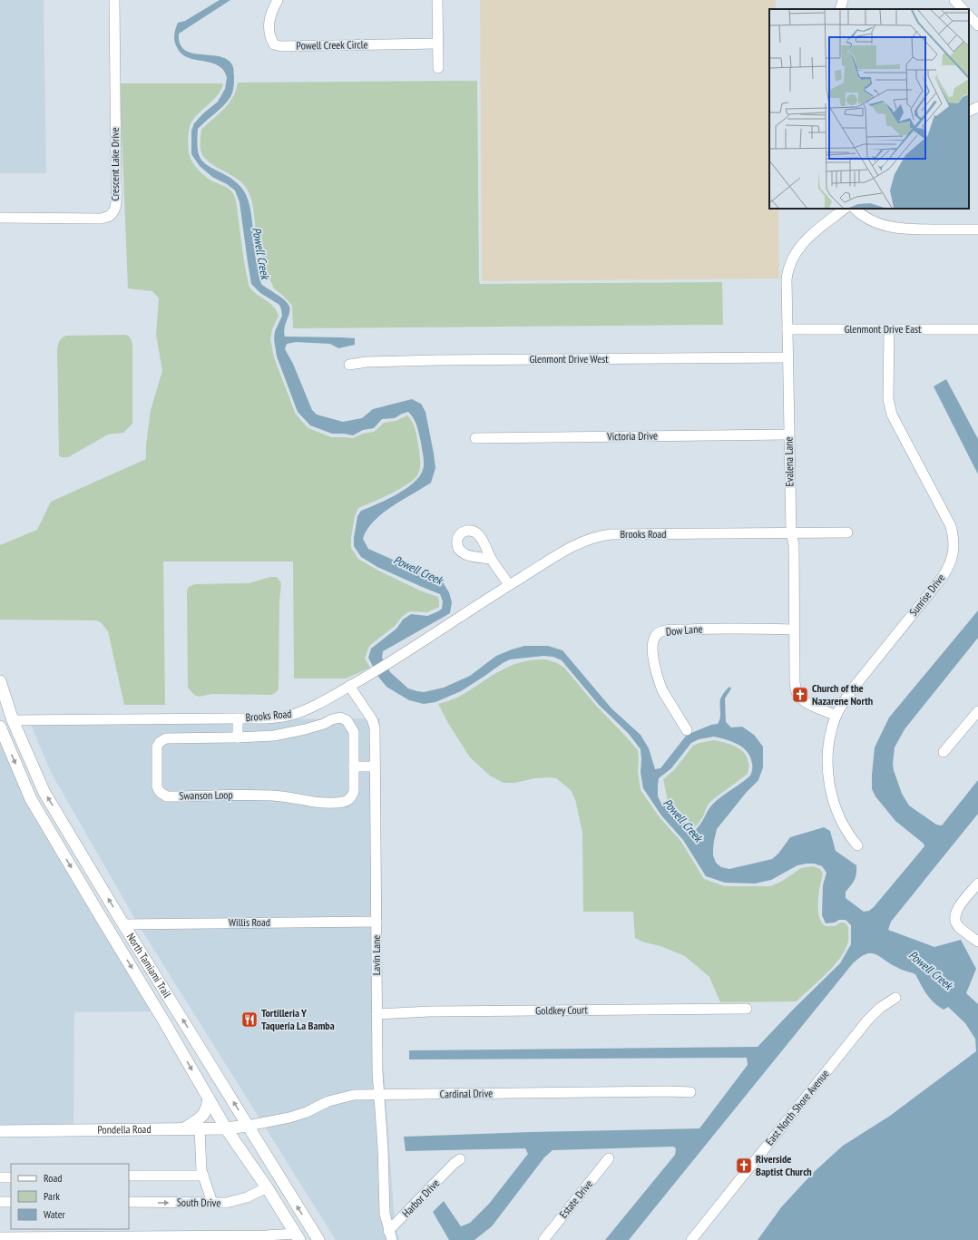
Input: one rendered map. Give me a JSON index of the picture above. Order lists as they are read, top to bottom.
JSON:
{
  "streets": {
    "main road": ["North Tamiami Trail", "Pondella Road"],
    "street": [
      "Powell Creek Circle",
      "Crescent Lake Drive",
      "Glenmont Drive East",
      "Glenmont Drive West",
      "Victoria Drive",
      "Evalena Lane",
      "Brooks Road",
      "Sunrise Drive",
      "Dow Lane",
      "Swanson Loop",
      "Willis Road",
      "Lavin Lane",
      "Goldkey Court",
      "Cardinal Drive",
      "East North Shore Avenue",
      "Harbor Drive",
      "Estate Drive",
      "South Drive"
    ]
  },
  "crossings": [
    ["Glenmont Drive East", "Evalena Lane"],
    ["Glenmont Drive East", "Sunrise Drive"],
    ["Glenmont Drive West", "Evalena Lane"],
    ["Victoria Drive", "Evalena Lane"],
    ["Evalena Lane", "Brooks Road"],
    ["Evalena Lane", "Sunrise Drive"],
    ["Evalena Lane", "Dow Lane"],
    ["Brooks Road", "Lavin Lane"],
    ["Brooks Road", "North Tamiami Trail"],
    ["Willis Road", "Lavin Lane"],
    ["Willis Road", "North Tamiami Trail"],
    ["Lavin Lane", "Goldkey Court"],
    ["Lavin Lane", "Cardinal Drive"],
    ["Lavin Lane", "Harbor Drive"],
    ["North Tamiami Trail", "Cardinal Drive"],
    ["North Tamiami Trail", "Pondella Road"],
    ["North Tamiami Trail", "South Drive"],
    ["Cardinal Drive", "Pondella Road"]
  ],
  "water": ["Powell Creek"],
  "places": {
    "church": ["Church of the Nazarene North", "Riverside Baptist Church"],
    "restaurant": ["Tortilleria Y Taqueria La Bamba"]
  },
  "legend": ["Road", "Park", "Water"]
}
